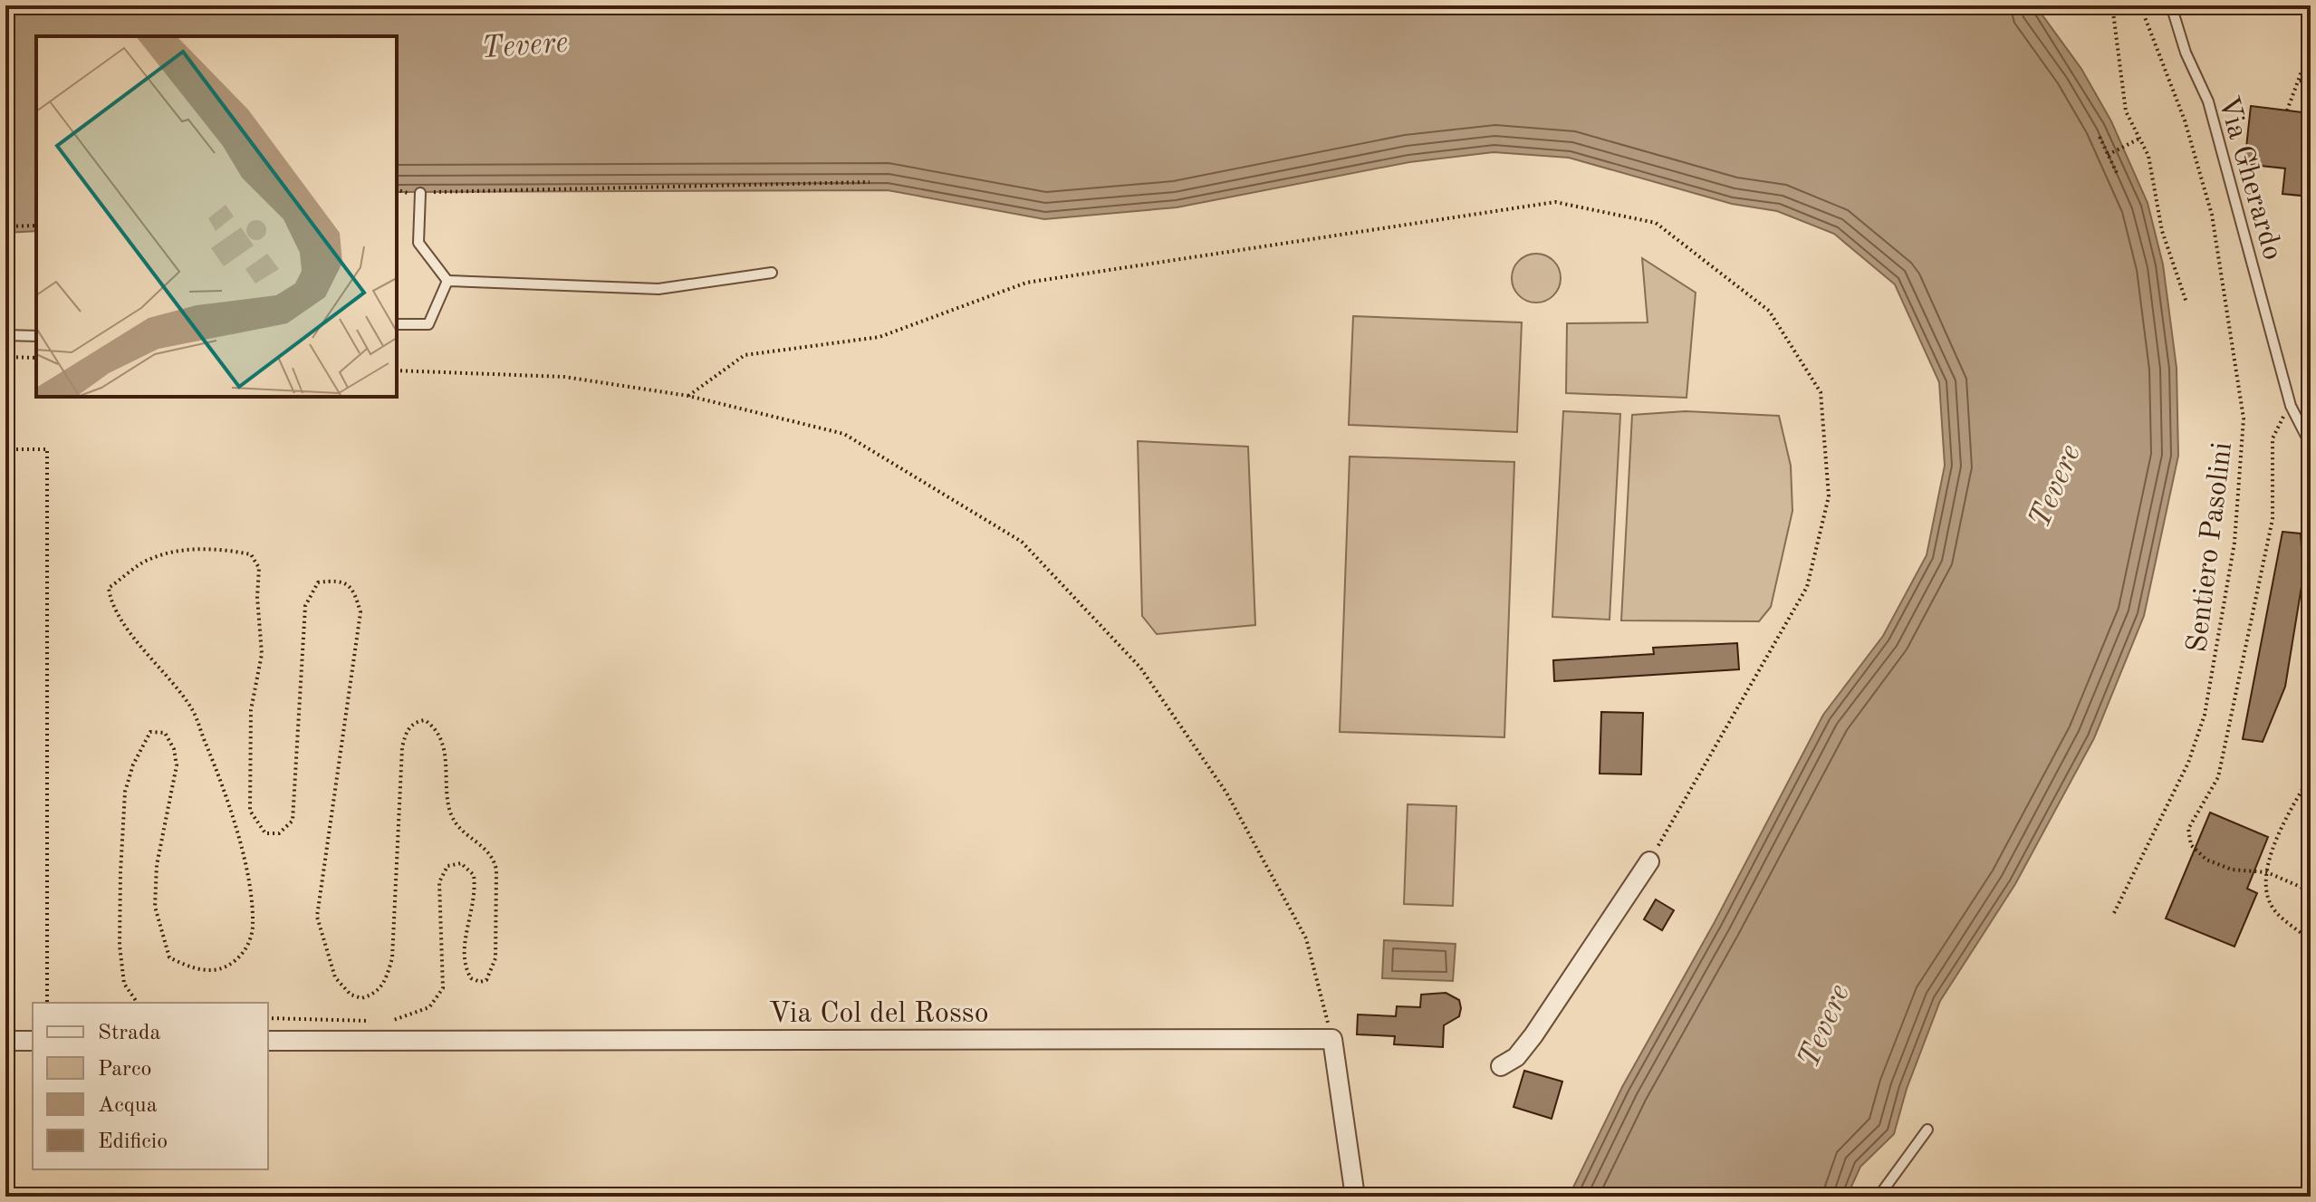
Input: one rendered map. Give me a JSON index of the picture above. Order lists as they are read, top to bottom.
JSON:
{
  "streets": {
    "street": ["Via Col del Rosso"],
    "lane": ["Via Gherardo"],
    "path": ["Sentiero Pasolini"]
  },
  "water": ["Tevere"],
  "legend": [
    "Strada",
    "Parco",
    "Acqua",
    "Edificio"
  ]
}
